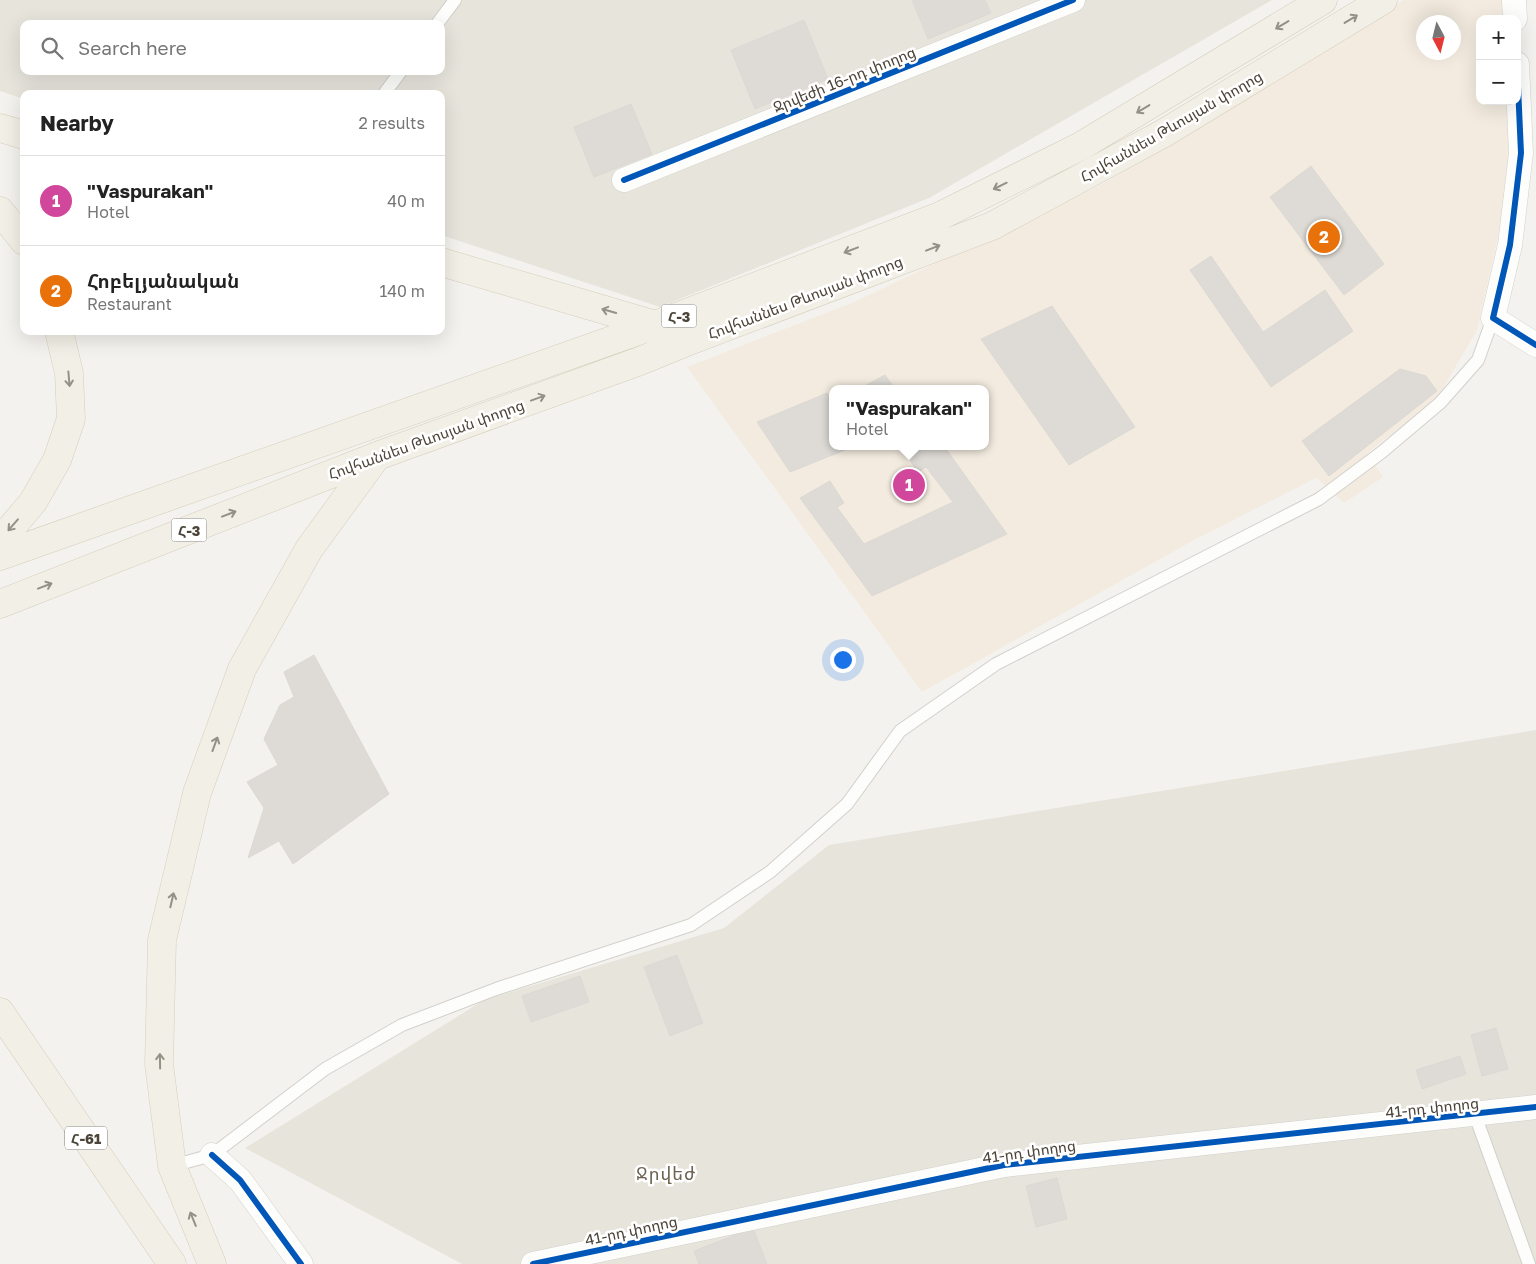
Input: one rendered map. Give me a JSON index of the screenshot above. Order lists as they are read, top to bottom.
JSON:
{
  "streets": {
    "main road": ["Հովհաննես Թևոսյան փողոց", "Հ-3", "Հ-61"],
    "street": ["Ջրվեժի 16-րդ փողոց", "41-րդ փողոց"]
  },
  "districts": ["Ջրվեժ"],
  "north": "bottom",
  "page": {
    "map_buttons": ["+", "−"],
    "search": "Search here",
    "heading": ["Nearby", "2 results"],
    "list": [
      {
        "mark": "1",
        "name": "\"Vaspurakan\"",
        "note": "Hotel",
        "value": "40 m"
      },
      {
        "mark": "2",
        "name": "Հոբելյանական",
        "note": "Restaurant",
        "value": "140 m"
      }
    ],
    "pins": ["2", "1"],
    "popup": ["\"Vaspurakan\"", "Hotel"]
  }
}
